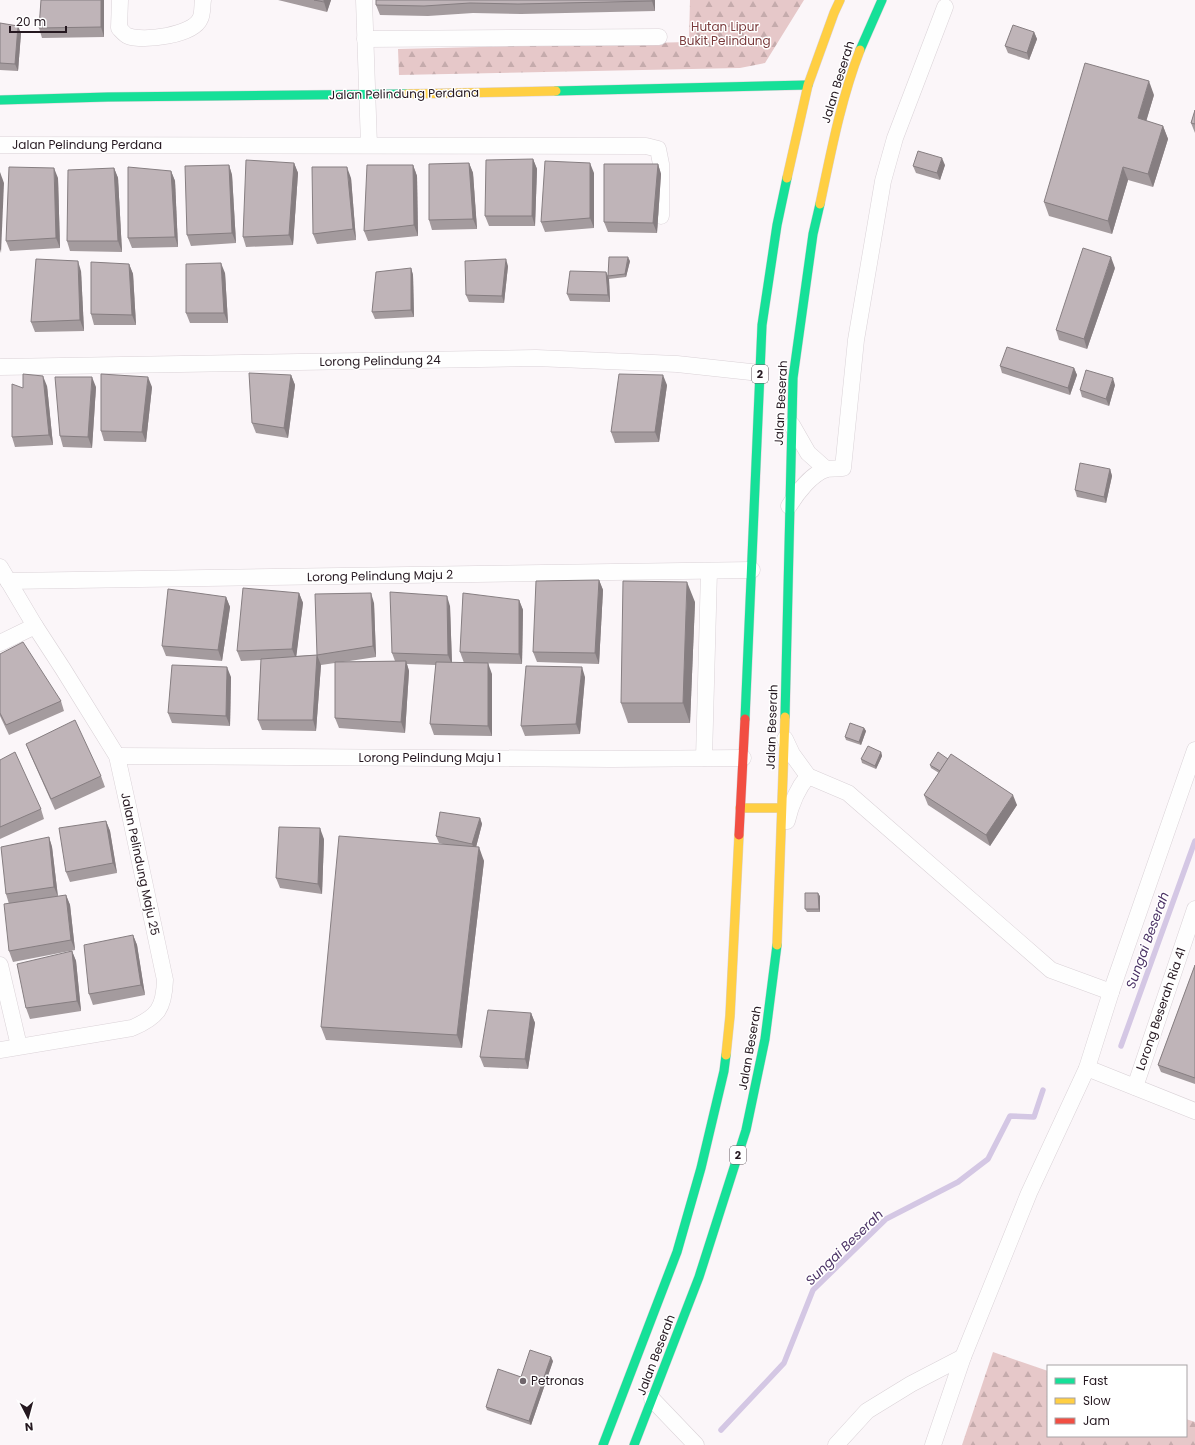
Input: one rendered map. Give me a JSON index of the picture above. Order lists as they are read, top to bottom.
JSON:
{
  "streets": {
    "main road": ["Jalan Beserah", "Jalan Pelindung Perdana", "2"],
    "street": [
      "Lorong Pelindung 24",
      "Lorong Pelindung Maju 2",
      "Lorong Pelindung Maju 1",
      "Jalan Pelindung Maju 25",
      "Lorong Beserah Ria 41"
    ]
  },
  "crossings": [
    ["Jalan Beserah", "Jalan Pelindung Perdana"],
    ["Jalan Beserah", "Lorong Pelindung 24"],
    ["Jalan Beserah", "2"],
    ["Jalan Beserah", "Lorong Pelindung Maju 2"],
    ["Jalan Beserah", "Lorong Pelindung Maju 1"],
    ["2", "Lorong Pelindung Maju 1"],
    ["Lorong Pelindung Maju 2", "Jalan Pelindung Maju 25"],
    ["Lorong Pelindung Maju 1", "Jalan Pelindung Maju 25"]
  ],
  "water": ["Sungai Beserah"],
  "parks": ["Hutan Lipur Bukit Pelindung"],
  "places": ["Petronas"],
  "legend": ["Fast", "Slow", "Jam"],
  "scale_bar": "20 m",
  "north": "bottom"
}
